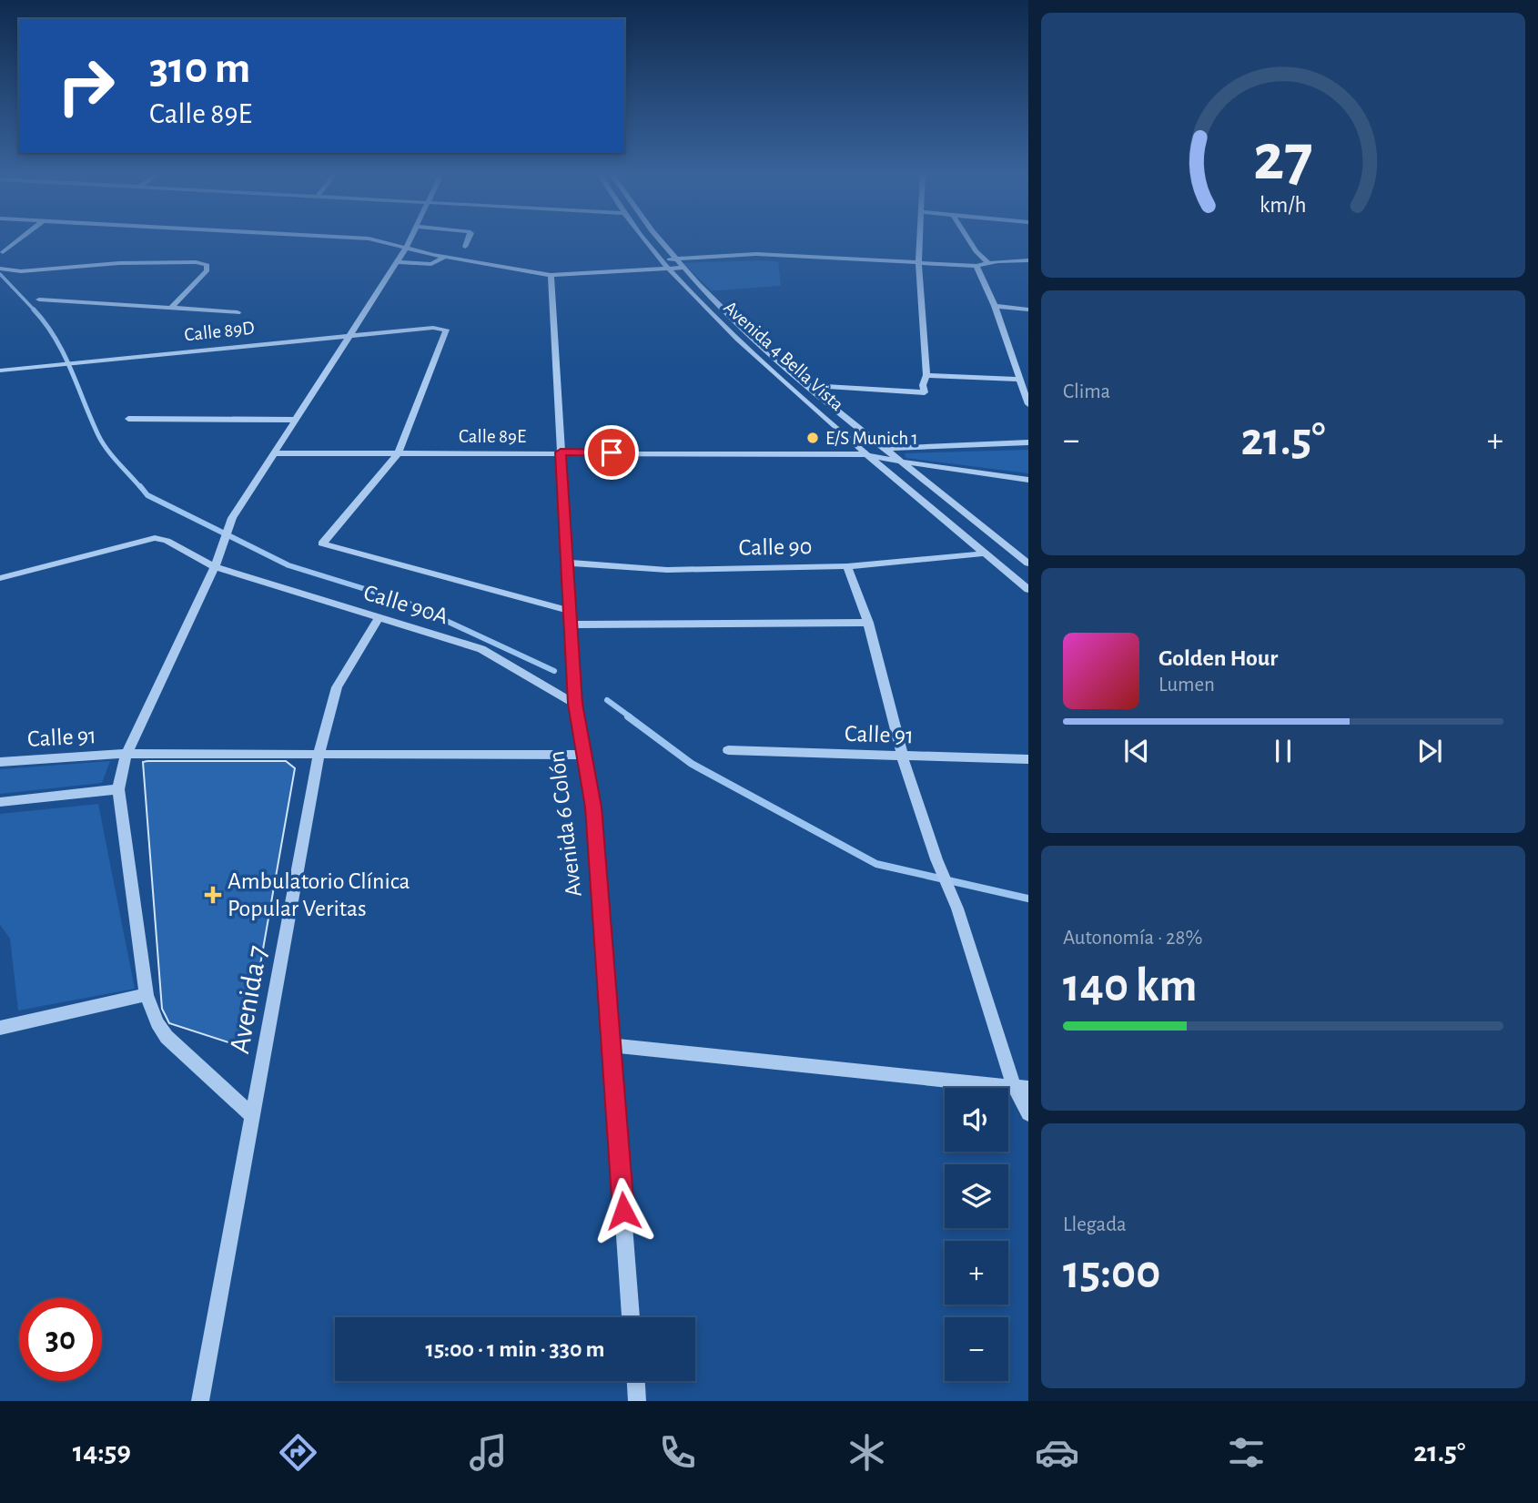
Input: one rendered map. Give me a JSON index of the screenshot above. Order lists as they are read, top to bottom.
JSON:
{
  "streets": {
    "street": [
      "Calle 89D",
      "Avenida 4 Bella Vista",
      "Calle 89E",
      "Calle 90",
      "Calle 90A",
      "Calle 91",
      "Avenida 6 Colón",
      "Avenida 7"
    ]
  },
  "crossings": [
    ["Calle 89D", "Calle 89E"],
    ["Avenida 4 Bella Vista", "Calle 89E"],
    ["Avenida 4 Bella Vista", "Calle 90"],
    ["Calle 89E", "Avenida 6 Colón"],
    ["Calle 90", "Avenida 6 Colón"],
    ["Calle 90A", "Avenida 6 Colón"],
    ["Calle 90A", "Avenida 7"],
    ["Calle 91", "Avenida 6 Colón"],
    ["Calle 91", "Avenida 7"]
  ],
  "places": {
    "other": ["E/S Munich 1"],
    "health": ["Ambulatorio Clínica Popular Veritas"]
  },
  "page": {
    "turn": ["310 m", "Calle 89E"],
    "tile": [
      "Clima",
      ["Autonomía · 28%", "140 km"],
      ["Llegada", "15:00"]
    ],
    "heat": ["−", "21.5°", "+"],
    "song": ["Golden Hour", "Lumen"],
    "map_buttons": ["+", "−"],
    "limit": "30",
    "trip": "15:00 · 1 min · 330 m",
    "tabs": ["14:59", "21.5°"],
    "gauge": ["27", "km/h"]
  }
}
